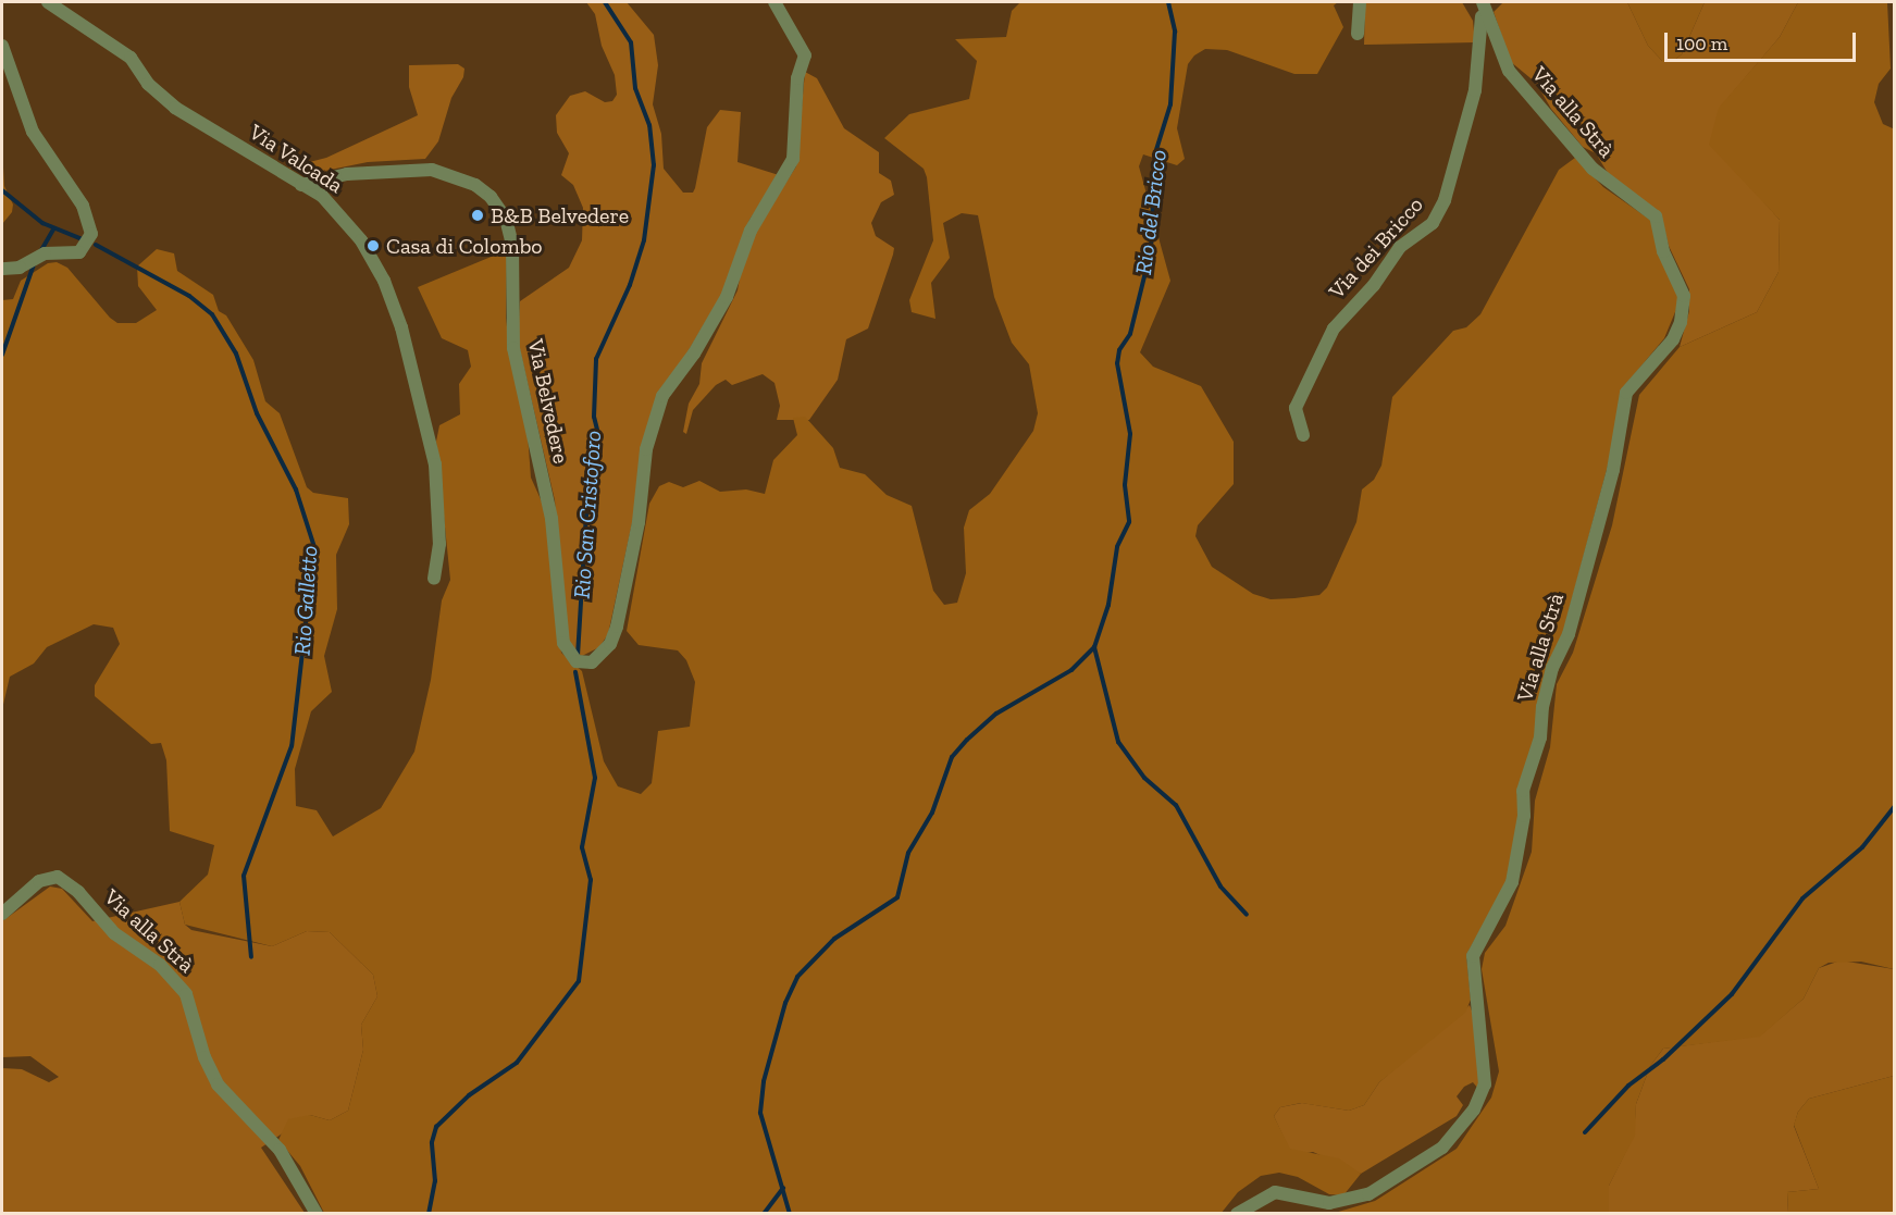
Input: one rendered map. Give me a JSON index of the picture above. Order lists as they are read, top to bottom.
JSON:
{
  "streets": {
    "street": [
      "Via alla Strà",
      "Via Valcada",
      "Via dei Bricco",
      "Via Belvedere"
    ]
  },
  "crossings": [
    ["Via alla Strà", "Via dei Bricco"],
    ["Via Valcada", "Via Belvedere"]
  ],
  "water": ["Rio del Bricco", "Rio San Cristoforo", "Rio Galletto"],
  "places": ["B&B Belvedere", "Casa di Colombo"],
  "scale_bar": "100 m"
}
